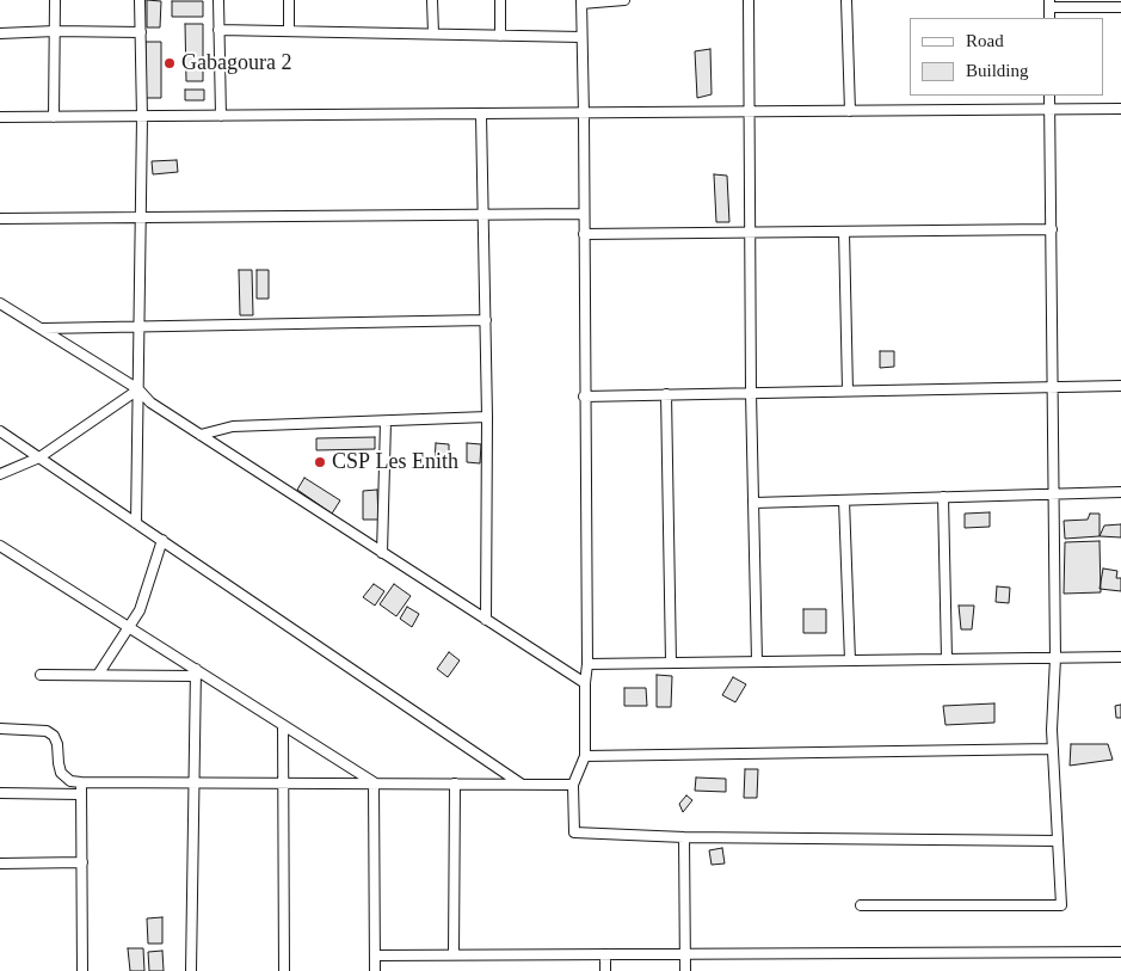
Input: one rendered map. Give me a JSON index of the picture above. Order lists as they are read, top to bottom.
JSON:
{
  "places": ["Gabagoura 2", "CSP Les Enith"],
  "legend": ["Road", "Building"]
}
